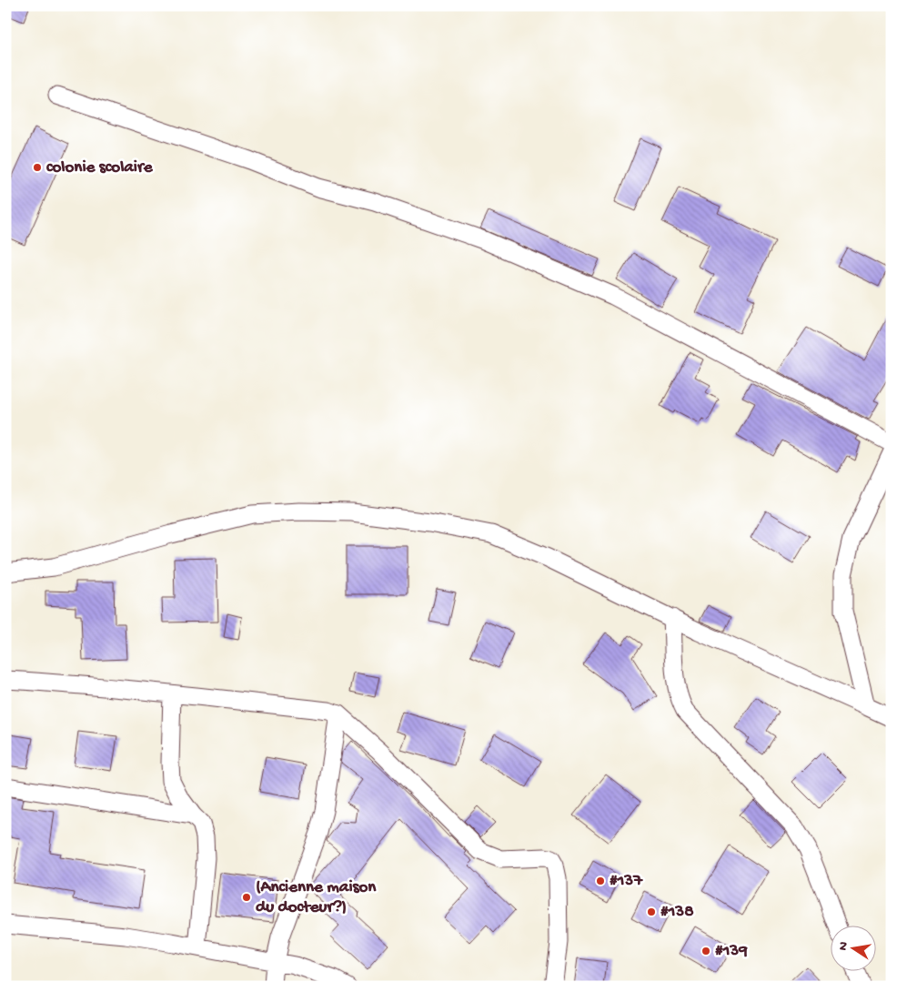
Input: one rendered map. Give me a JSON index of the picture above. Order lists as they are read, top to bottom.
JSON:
{
  "places": [
    "colonie scolaire",
    "#137",
    "(Ancienne maison du docteur?)",
    "#138",
    "#139"
  ],
  "north": "left"
}
